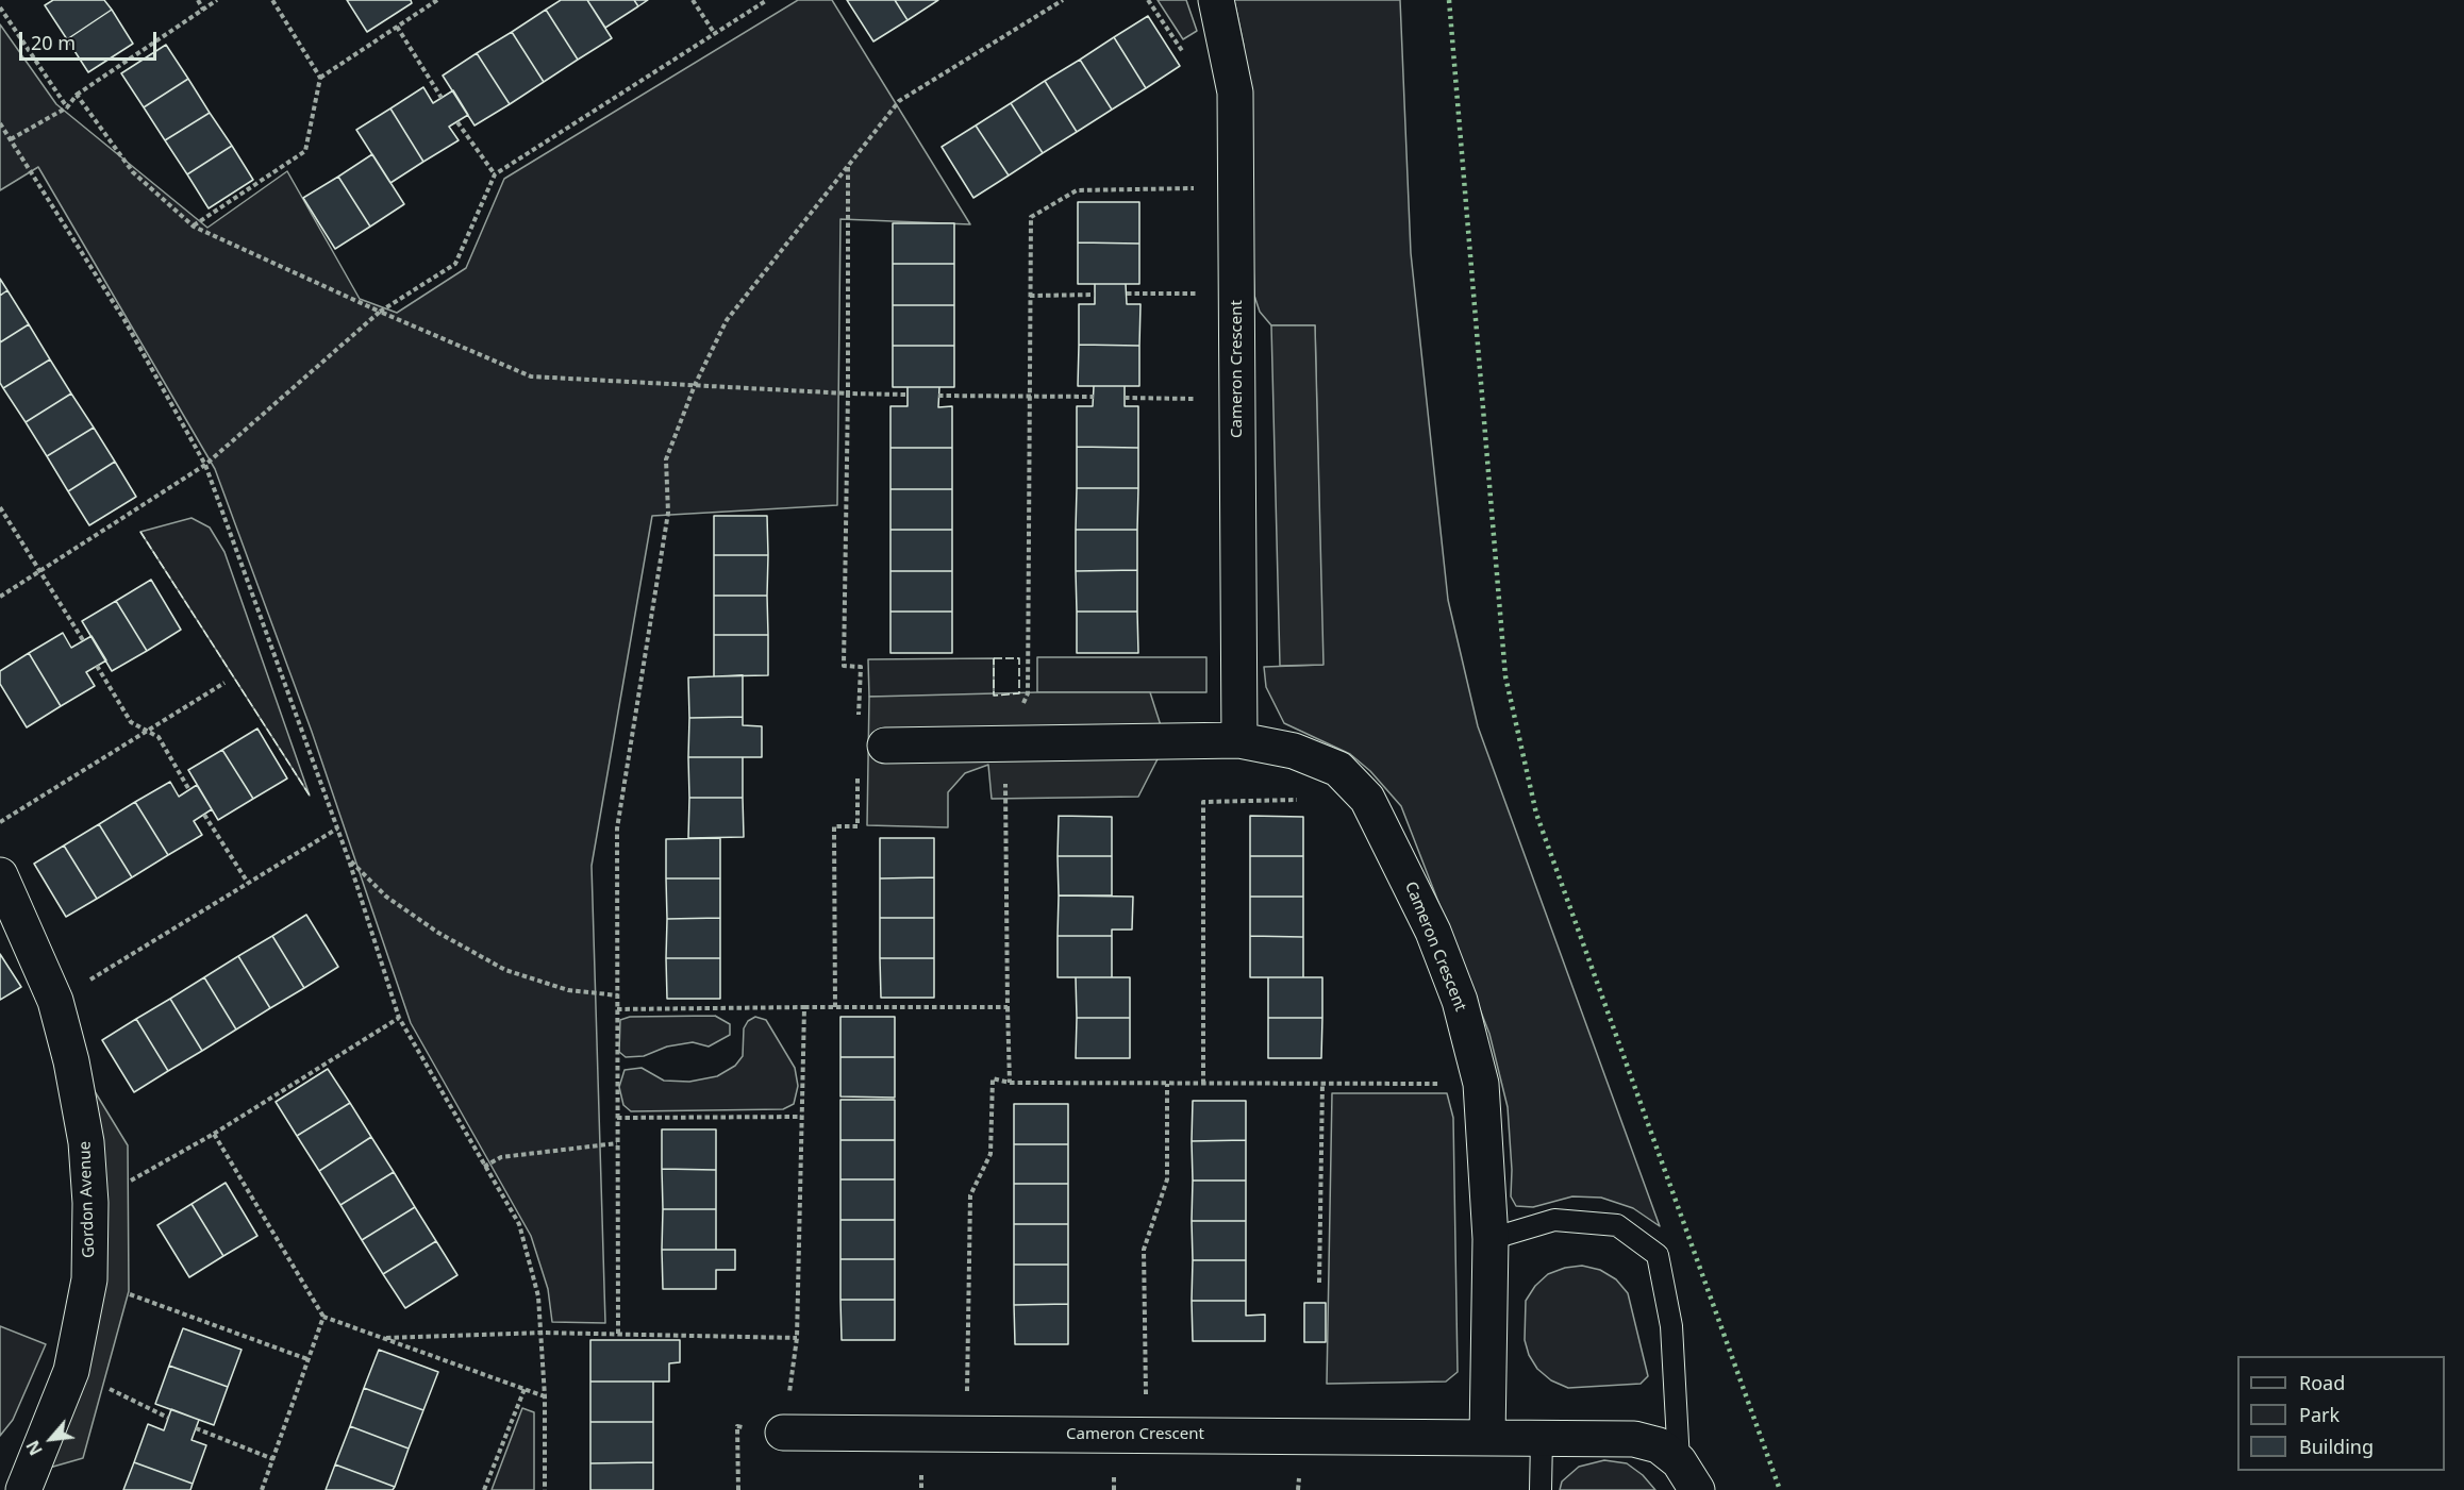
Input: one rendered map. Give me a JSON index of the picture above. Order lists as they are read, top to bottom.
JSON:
{
  "streets": {
    "street": ["Cameron Crescent", "Gordon Avenue"]
  },
  "legend": ["Road", "Park", "Building"],
  "scale_bar": "20 m",
  "north": "bottom left"
}
